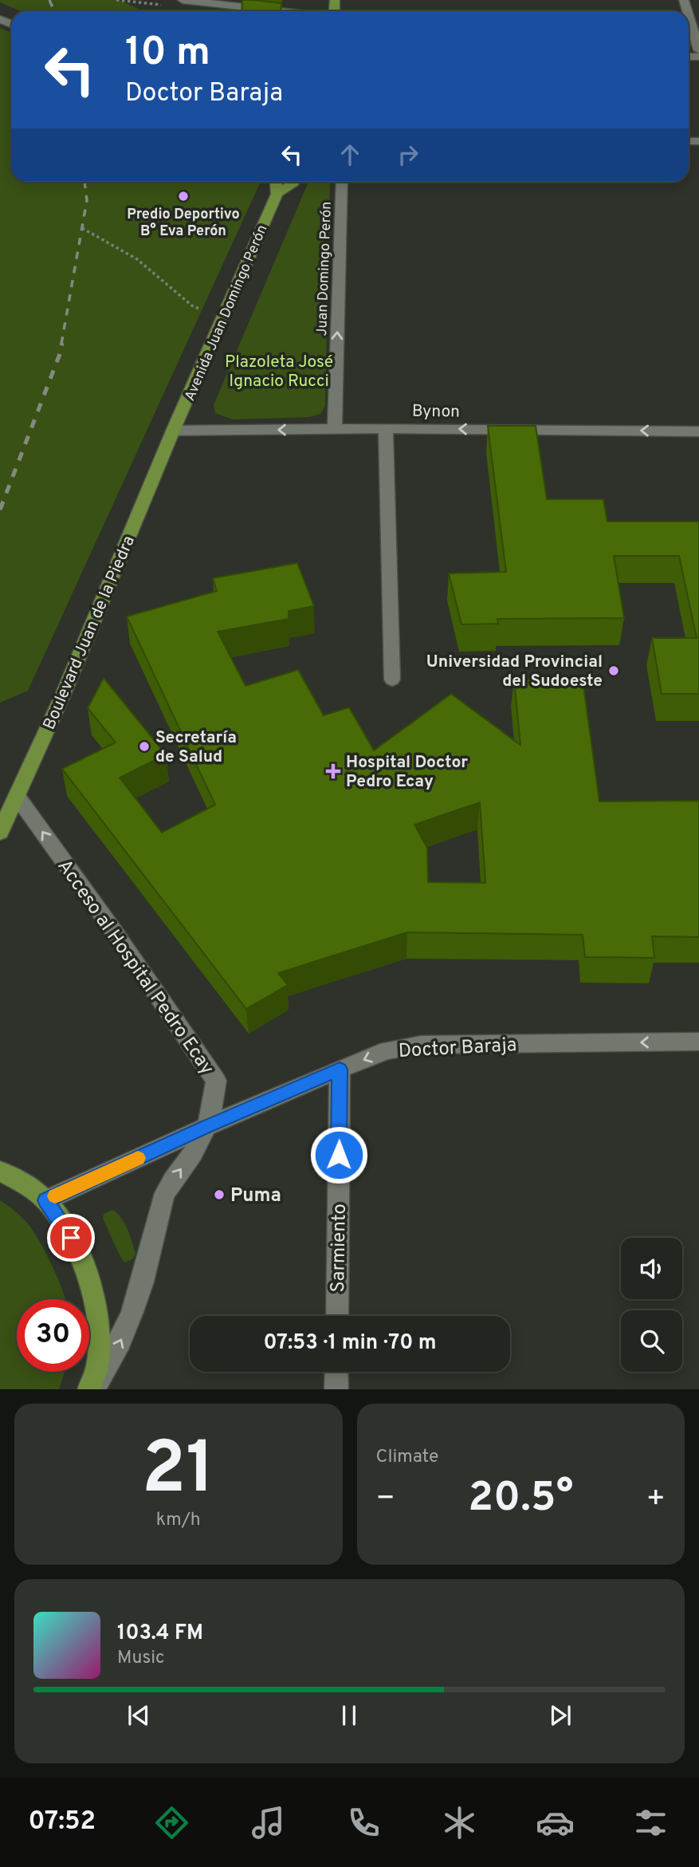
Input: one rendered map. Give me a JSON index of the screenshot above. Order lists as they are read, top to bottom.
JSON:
{
  "streets": {
    "main road": ["Avenida Juan Domingo Perón", "Boulevard Juan de la Piedra"],
    "street": [
      "Juan Domingo Perón",
      "Bynon",
      "Acceso al Hospital Pedro Ecay",
      "Doctor Baraja",
      "Sarmiento"
    ]
  },
  "crossings": [
    ["Juan Domingo Perón", "Bynon"],
    ["Avenida Juan Domingo Perón", "Bynon"],
    ["Avenida Juan Domingo Perón", "Boulevard Juan de la Piedra"],
    ["Bynon", "Boulevard Juan de la Piedra"],
    ["Boulevard Juan de la Piedra", "Acceso al Hospital Pedro Ecay"],
    ["Acceso al Hospital Pedro Ecay", "Doctor Baraja"],
    ["Doctor Baraja", "Sarmiento"]
  ],
  "one_way": [
    "Juan Domingo Perón",
    "Bynon",
    "Acceso al Hospital Pedro Ecay",
    "Doctor Baraja"
  ],
  "parks": ["Plazoleta José Ignacio Rucci"],
  "places": {
    "other": [
      "Predio Deportivo B° Eva Perón",
      "Universidad Provincial del Sudoeste",
      "Secretaría de Salud",
      "Puma"
    ],
    "health": ["Hospital Doctor Pedro Ecay"]
  },
  "page": {
    "turn": ["10 m", "Doctor Baraja"],
    "limit": "30",
    "trip": "07:53 · 1 min · 70 m",
    "tile": [
      ["21", "km/h"],
      "Climate"
    ],
    "heat": ["−", "20.5°", "+"],
    "song": ["103.4 FM", "Music"],
    "tabs": "07:52"
  }
}
